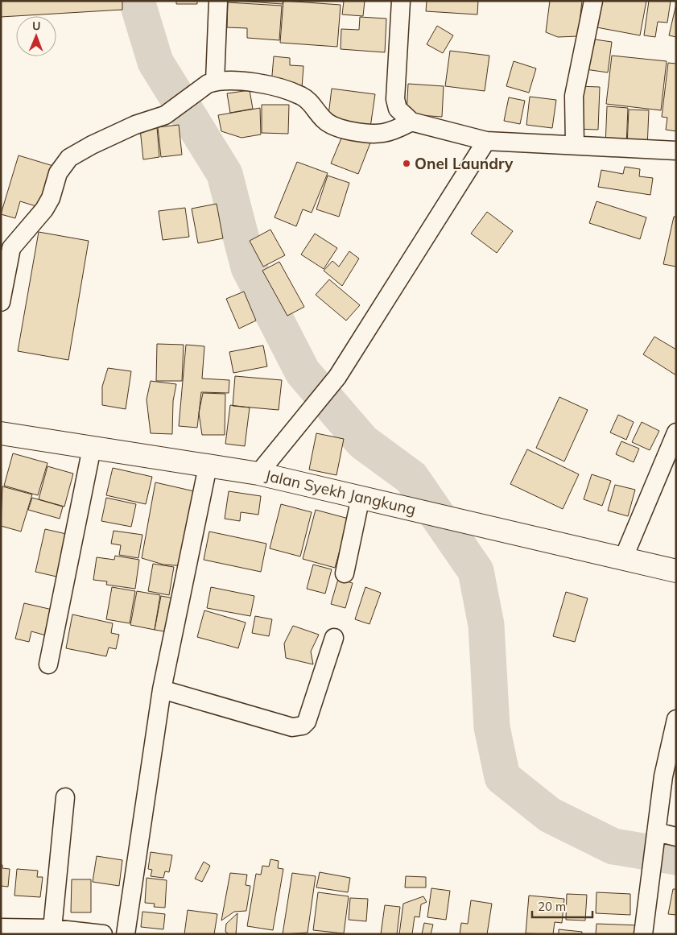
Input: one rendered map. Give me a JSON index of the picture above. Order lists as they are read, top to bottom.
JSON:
{
  "streets": {
    "main road": ["Jalan Syekh Jangkung"]
  },
  "places": ["Onel Laundry"],
  "scale_bar": "20 m",
  "north": "top"
}
